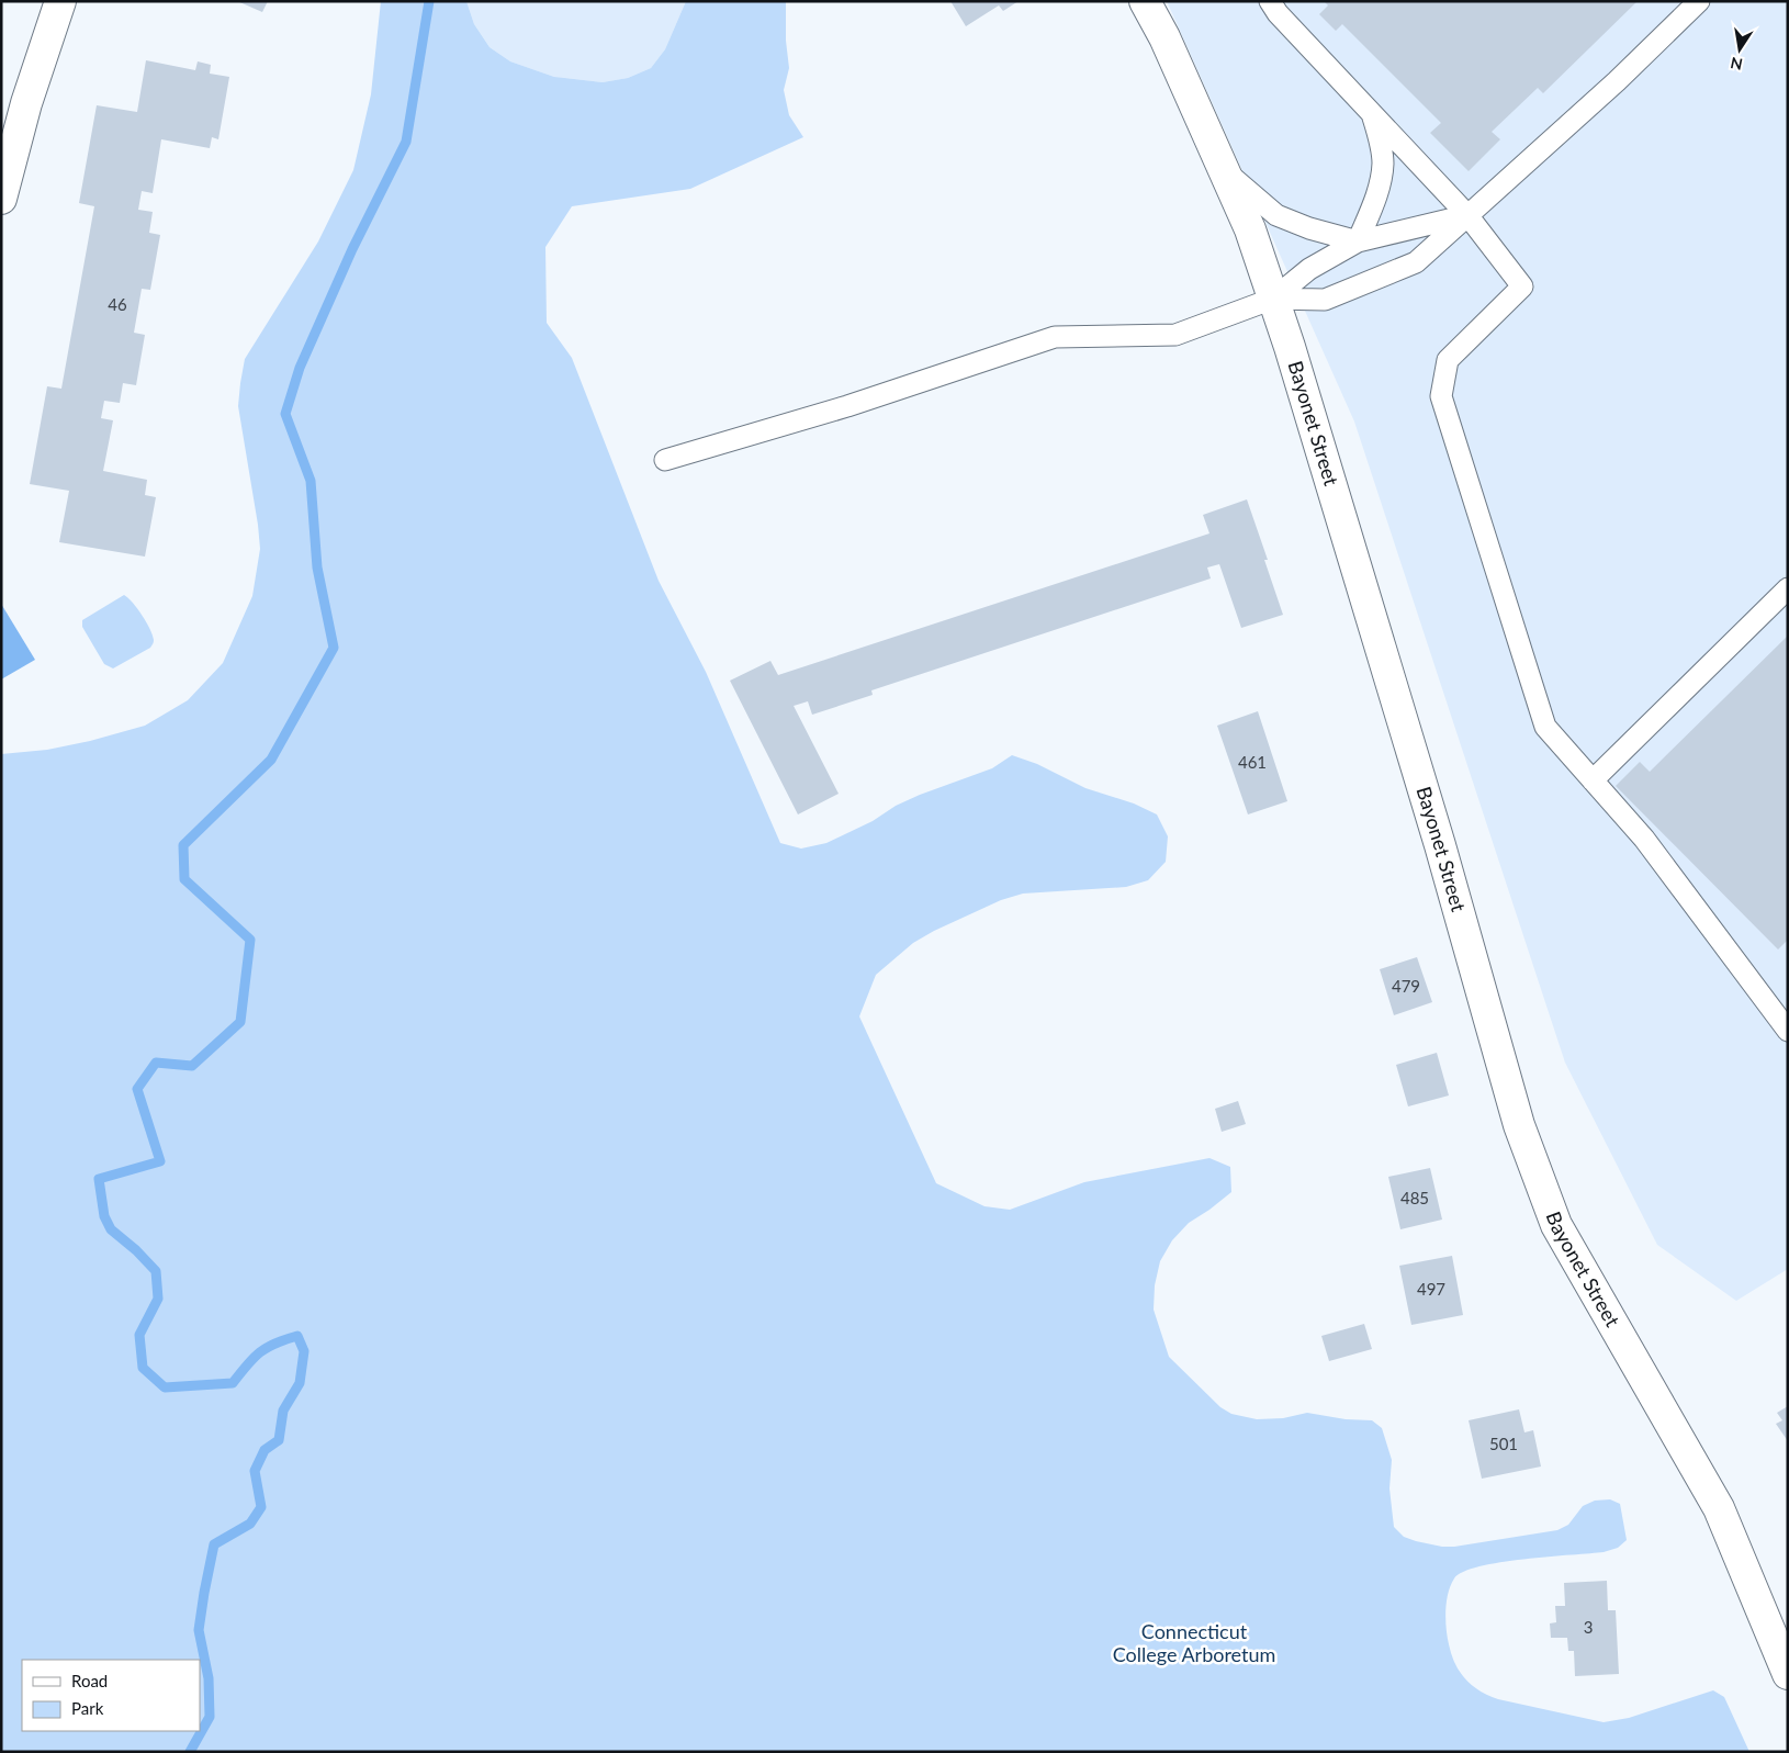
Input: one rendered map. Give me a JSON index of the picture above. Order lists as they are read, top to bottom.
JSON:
{
  "streets": {
    "street": ["Bayonet Street"]
  },
  "parks": ["Connecticut College Arboretum"],
  "house_numbers": [
    "46",
    "461",
    "479",
    "485",
    "497",
    "501",
    "3"
  ],
  "legend": ["Road", "Park"],
  "north": "bottom"
}
